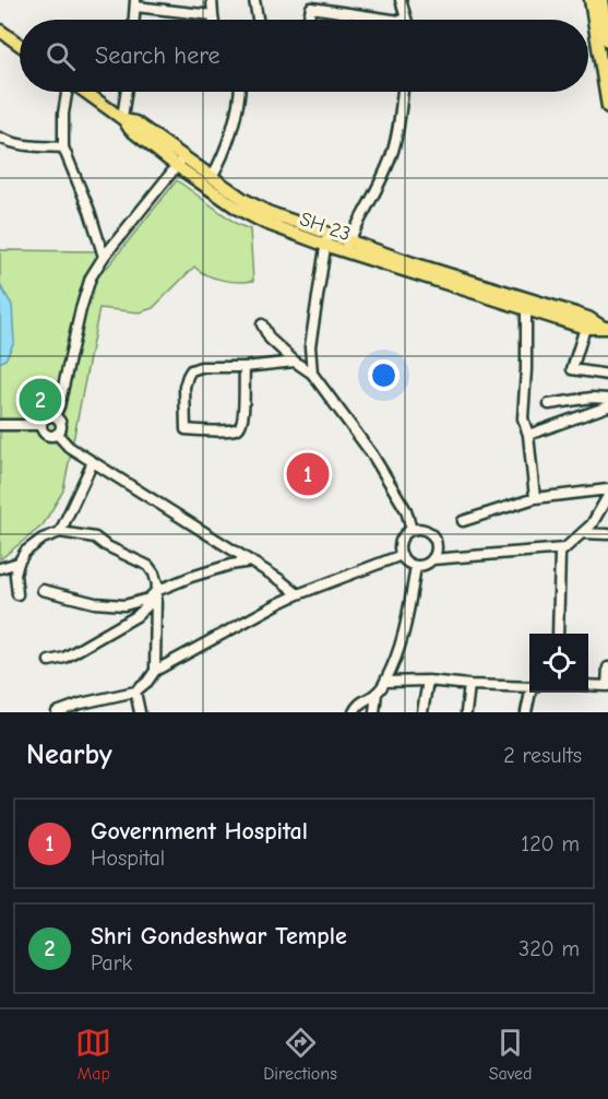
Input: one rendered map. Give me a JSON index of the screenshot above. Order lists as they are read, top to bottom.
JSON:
{
  "page": {
    "search": "Search here",
    "pins": ["2", "1"],
    "heading": ["Nearby", "2 results"],
    "list": [
      {
        "mark": "1",
        "name": "Government Hospital",
        "note": "Hospital",
        "value": "120 m"
      },
      {
        "mark": "2",
        "name": "Shri Gondeshwar Temple",
        "note": "Park",
        "value": "320 m"
      }
    ],
    "nav": ["Map", "Directions", "Saved"]
  }
}
